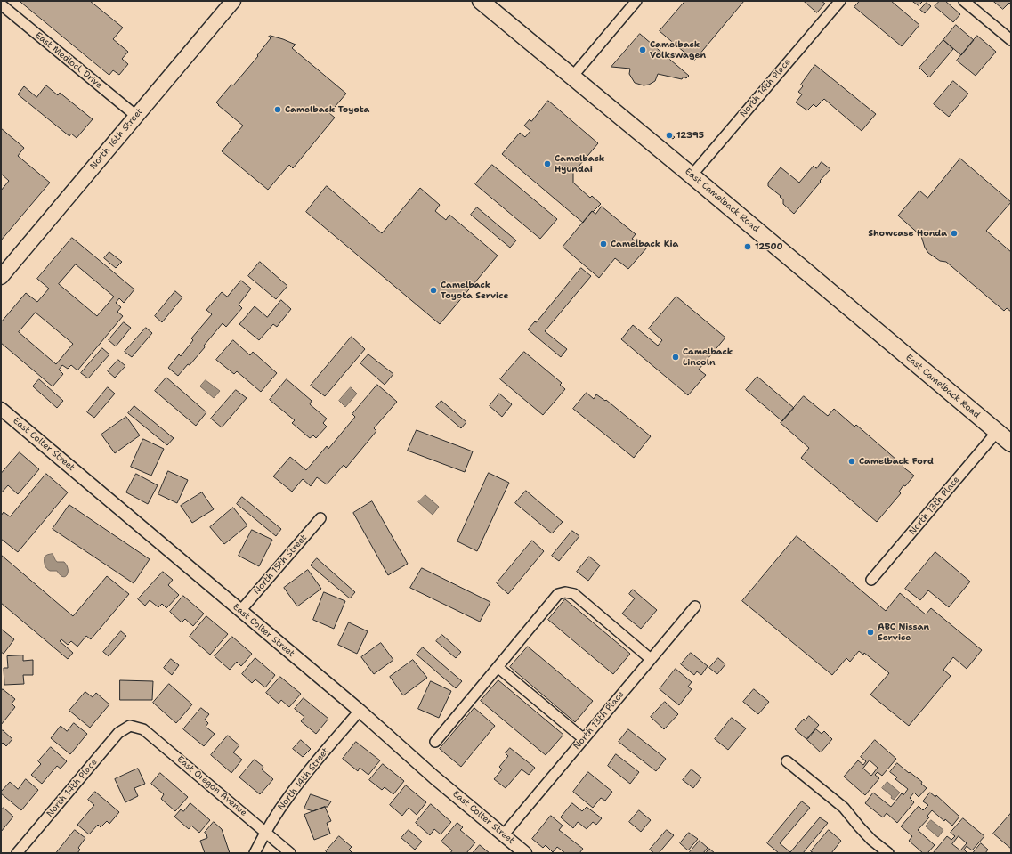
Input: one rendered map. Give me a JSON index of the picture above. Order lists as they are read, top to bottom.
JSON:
{
  "streets": {
    "main road": ["North 16th Street", "East Camelback Road"],
    "street": [
      "East Medlock Drive",
      "North 14th Place",
      "East Colter Street",
      "North 13th Place",
      "North 15th Street",
      "North 14th Street",
      "East Oregon Avenue"
    ]
  },
  "crossings": [
    ["East Medlock Drive", "North 16th Street"],
    ["North 14th Place", "East Camelback Road"],
    ["North 14th Place", "East Oregon Avenue"],
    ["East Camelback Road", "North 13th Place"],
    ["East Colter Street", "North 13th Place"],
    ["East Colter Street", "North 15th Street"],
    ["East Colter Street", "North 14th Street"],
    ["North 14th Street", "East Oregon Avenue"]
  ],
  "places": [
    "Camelback Volkswagen",
    "Camelback Toyota",
    "12395",
    "Camelback Hyundai",
    "Showcase Honda",
    "Camelback Kia",
    "12500",
    "Camelback Toyota Service",
    "Camelback Lincoln",
    "Camelback Ford",
    "ABC Nissan Service"
  ]
}
